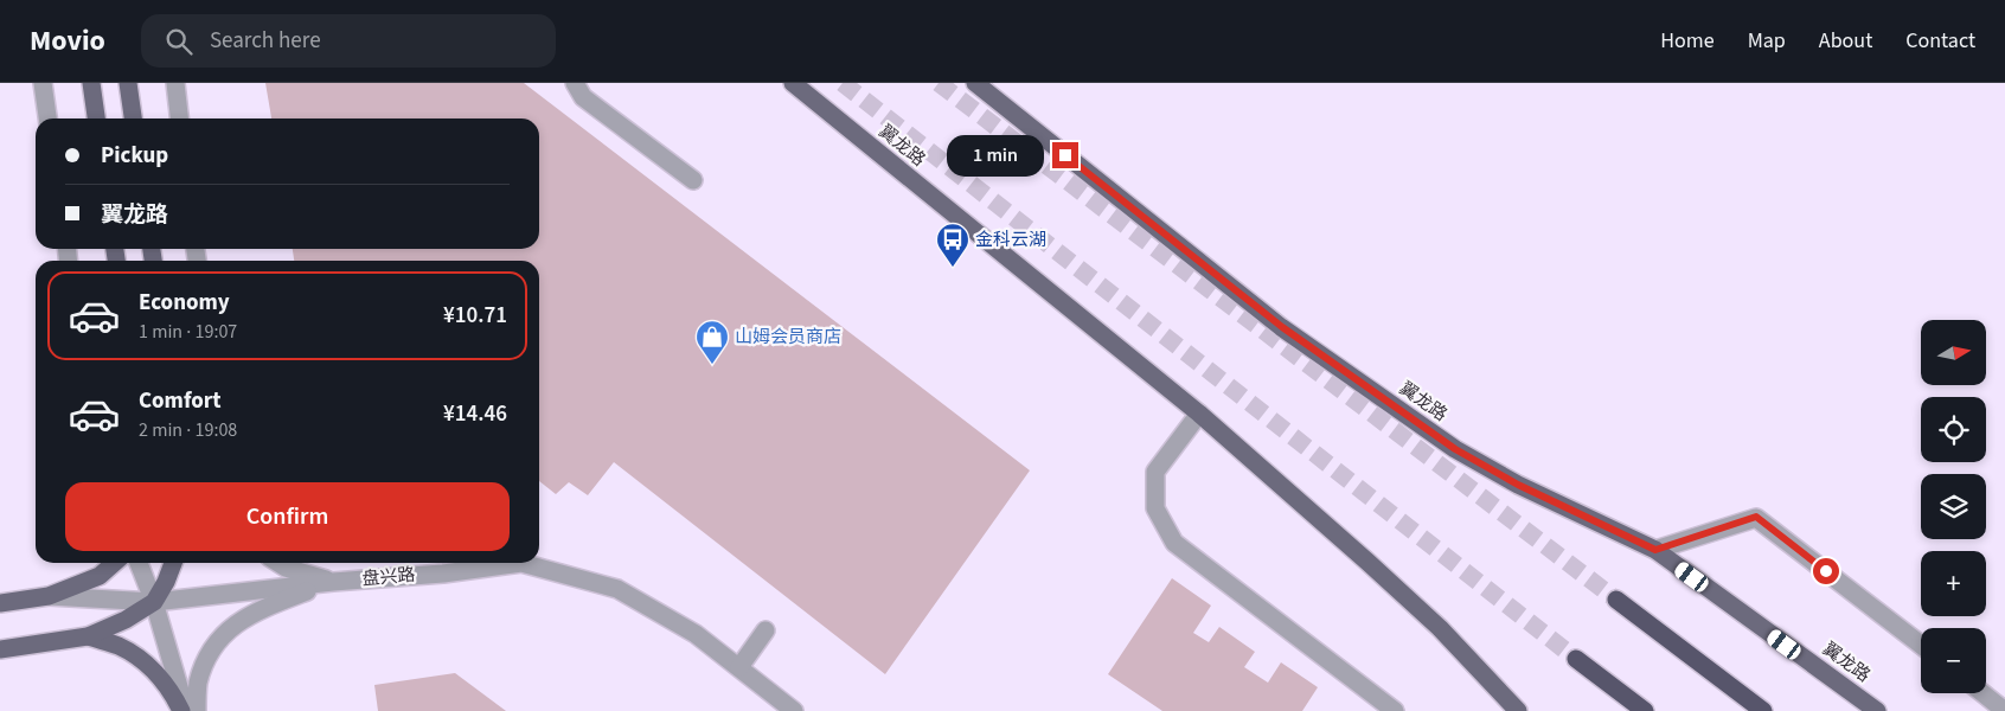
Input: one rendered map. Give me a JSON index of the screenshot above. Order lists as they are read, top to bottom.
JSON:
{
  "streets": {
    "main road": ["翼龙路"],
    "street": ["盘兴路"]
  },
  "places": {
    "bus stop": ["金科云湖"],
    "shop": ["山姆会员商店"]
  },
  "north": "right",
  "page": {
    "header": "Movio",
    "search": "Search here",
    "nav": [
      "Home",
      "Map",
      "About",
      "Contact"
    ],
    "banner": ["Pickup", "翼龙路"],
    "bubble": "1 min",
    "list": [
      {
        "name": "Economy",
        "note": "1 min · 19:07",
        "value": "¥10.71"
      },
      {
        "name": "Comfort",
        "note": "2 min · 19:08",
        "value": "¥14.46"
      }
    ],
    "map_buttons": ["+", "−"],
    "buttons": "Confirm"
  }
}
